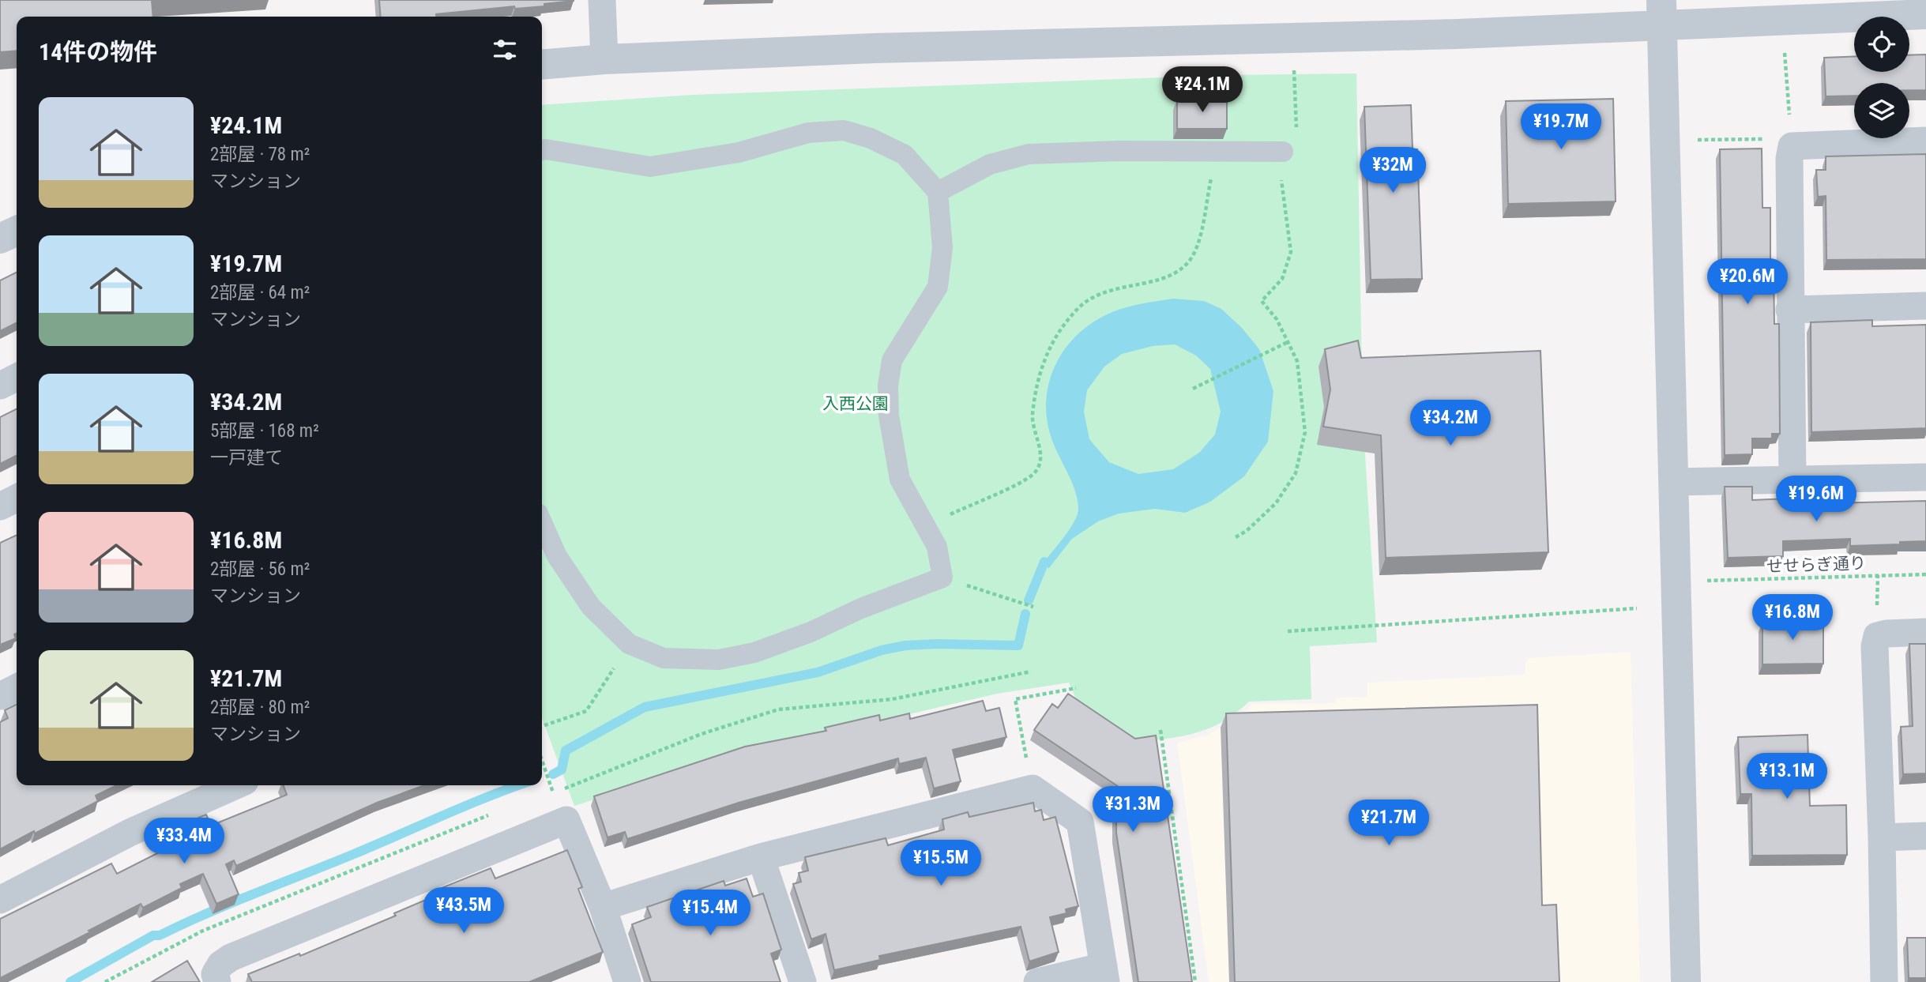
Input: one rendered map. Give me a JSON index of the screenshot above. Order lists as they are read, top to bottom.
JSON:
{
  "streets": {
    "path": ["せせらぎ通り"]
  },
  "parks": ["入西公園"],
  "page": {
    "heading": "14件の物件",
    "price": [
      "¥24.1M",
      "¥19.7M",
      "¥32M",
      "¥20.6M",
      "¥34.2M",
      "¥19.6M",
      "¥16.8M",
      "¥13.1M",
      "¥31.3M",
      "¥21.7M",
      "¥33.4M",
      "¥15.5M",
      "¥43.5M",
      "¥15.4M"
    ],
    "list": [
      {
        "name": "¥24.1M",
        "note": "2部屋 · 78 m² · マンション"
      },
      {
        "name": "¥19.7M",
        "note": "2部屋 · 64 m² · マンション"
      },
      {
        "name": "¥34.2M",
        "note": "5部屋 · 168 m² · 一戸建て"
      },
      {
        "name": "¥16.8M",
        "note": "2部屋 · 56 m² · マンション"
      },
      {
        "name": "¥21.7M",
        "note": "2部屋 · 80 m² · マンション"
      }
    ]
  }
}
